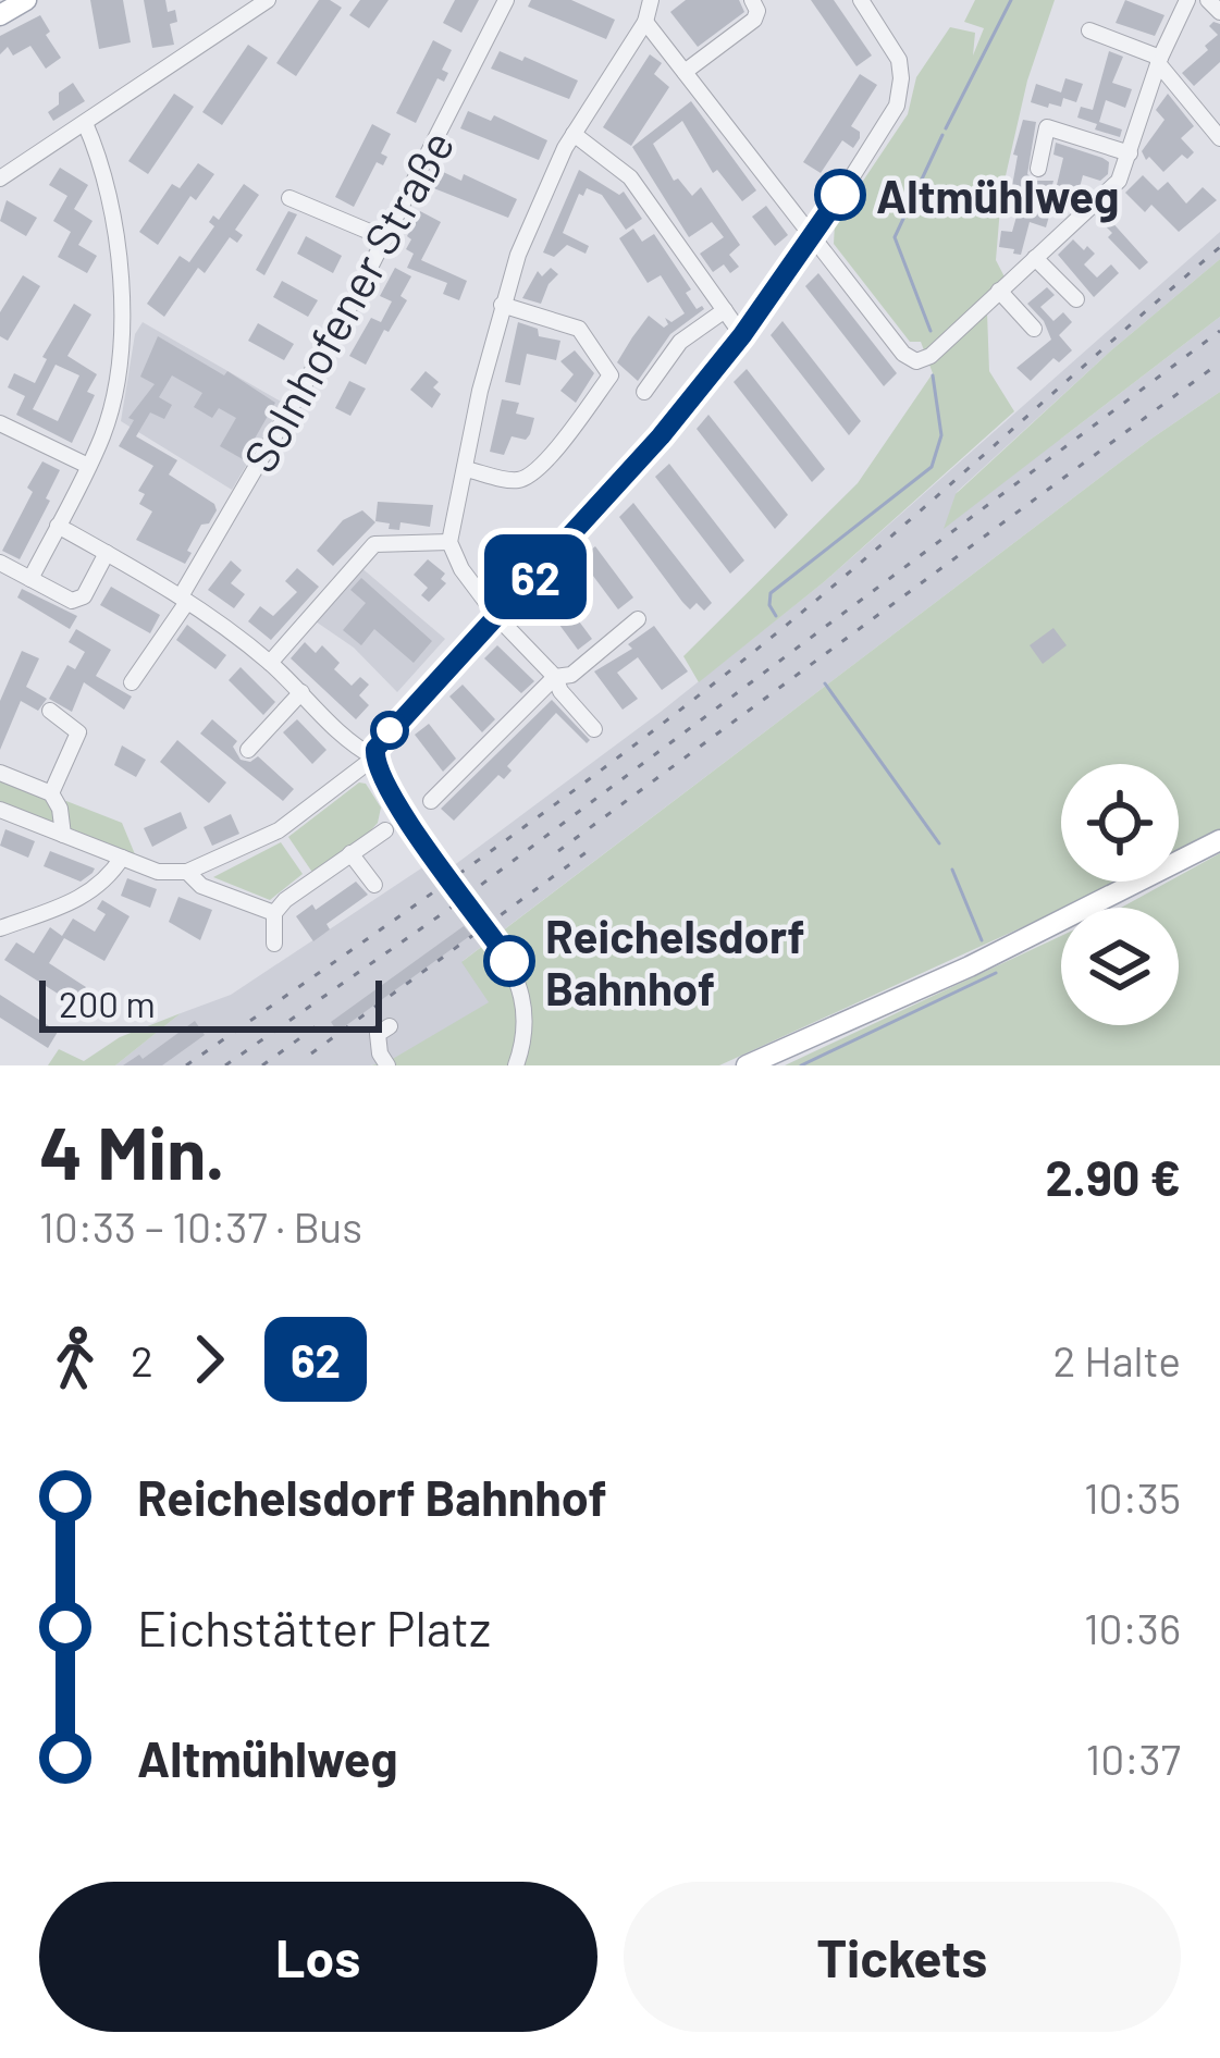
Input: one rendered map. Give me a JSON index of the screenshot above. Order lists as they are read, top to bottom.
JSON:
{
  "streets": {
    "street": ["Solnhofener Straße"]
  },
  "places": ["Altmühlweg", "Reichelsdorf Bahnhof"],
  "lines": ["bus line 62"],
  "scale_bar": "200 m",
  "page": {
    "on_map": "62",
    "scale": "200 m",
    "heading": ["4 Min.", "10:33 – 10:37 · Bus", "2.90 €"],
    "legs": ["2", "62", "2 Halte"],
    "list": [
      {
        "name": "Reichelsdorf Bahnhof",
        "value": "10:35"
      },
      {
        "name": "Eichstätter Platz",
        "value": "10:36"
      },
      {
        "name": "Altmühlweg",
        "value": "10:37"
      }
    ],
    "buttons": ["Los", "Tickets"]
  }
}
